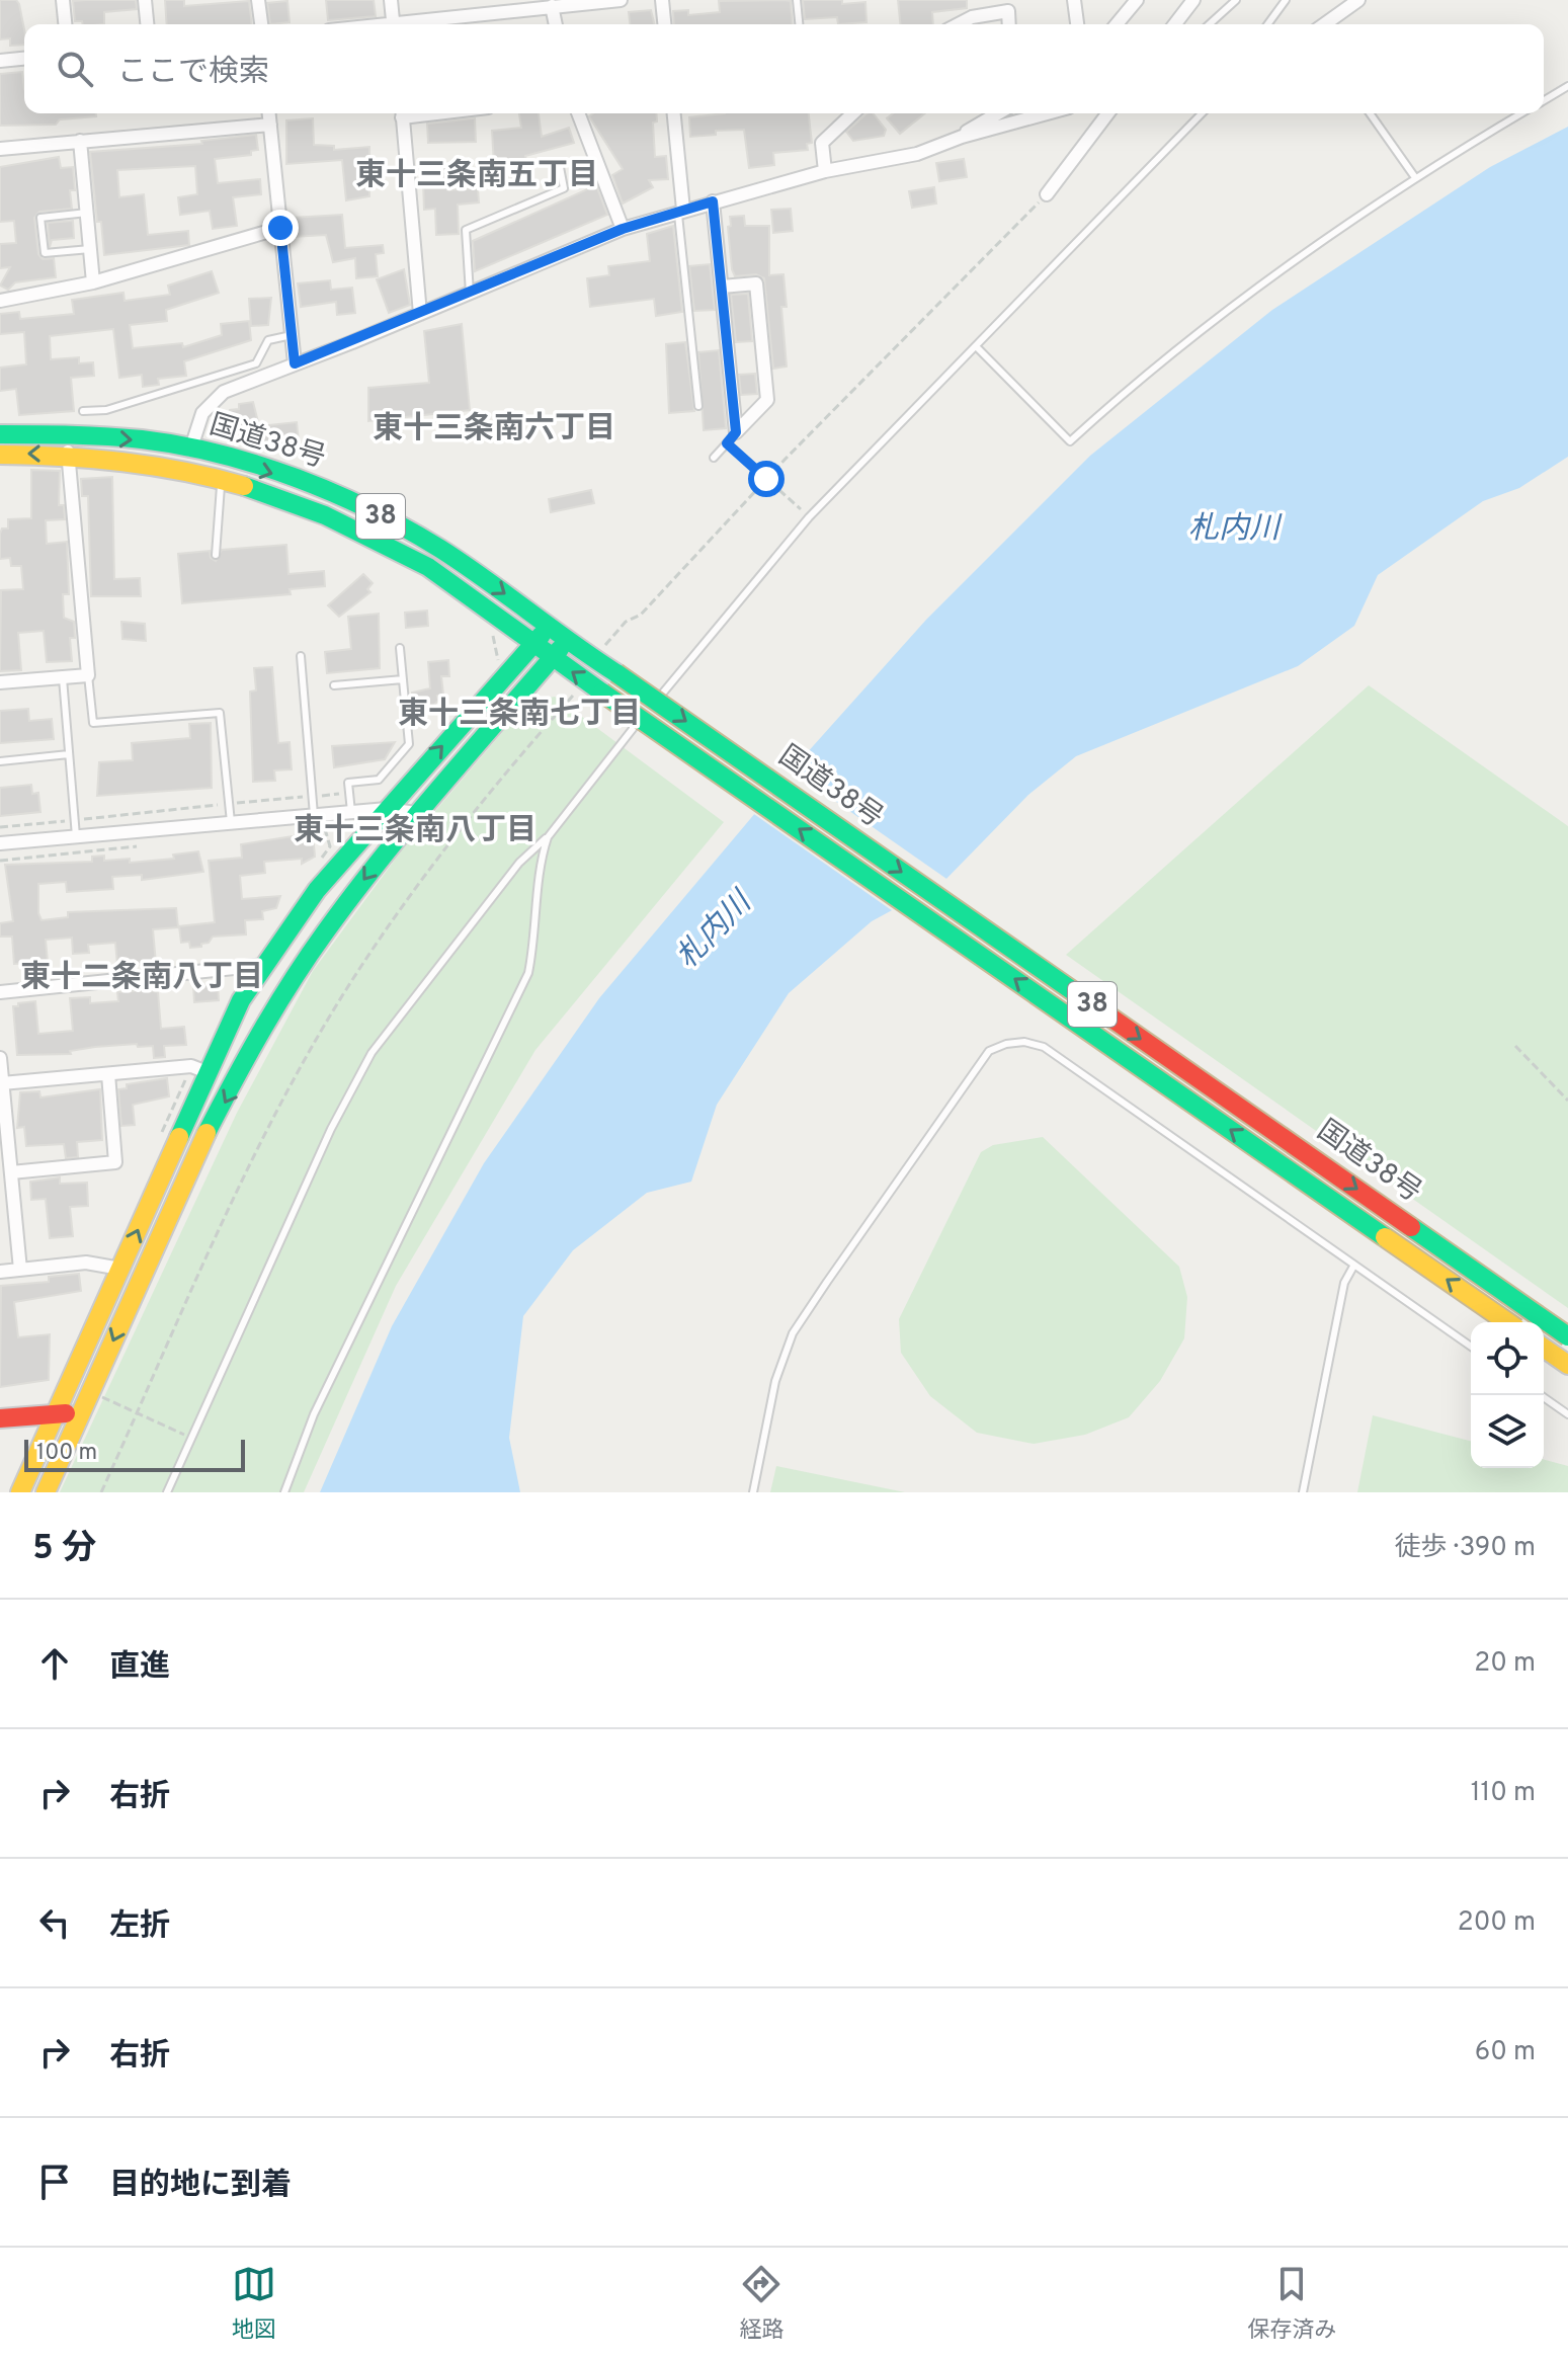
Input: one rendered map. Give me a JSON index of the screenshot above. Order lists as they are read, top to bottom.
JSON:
{
  "streets": {
    "main road": ["国道38号", "38"]
  },
  "districts": [
    "東十三条南五丁目",
    "東十三条南六丁目",
    "東十三条南七丁目",
    "東十三条南八丁目",
    "東十二条南八丁目"
  ],
  "water": ["札内川"],
  "scale_bar": "100 m",
  "page": {
    "search": "ここで検索",
    "scale": "100 m",
    "heading": ["5 分", "徒歩 · 390 m"],
    "list": [
      ["直進", "20 m"],
      ["右折", "110 m"],
      ["左折", "200 m"],
      ["右折", "60 m"],
      "目的地に到着"
    ],
    "nav": ["地図", "経路", "保存済み"]
  }
}
